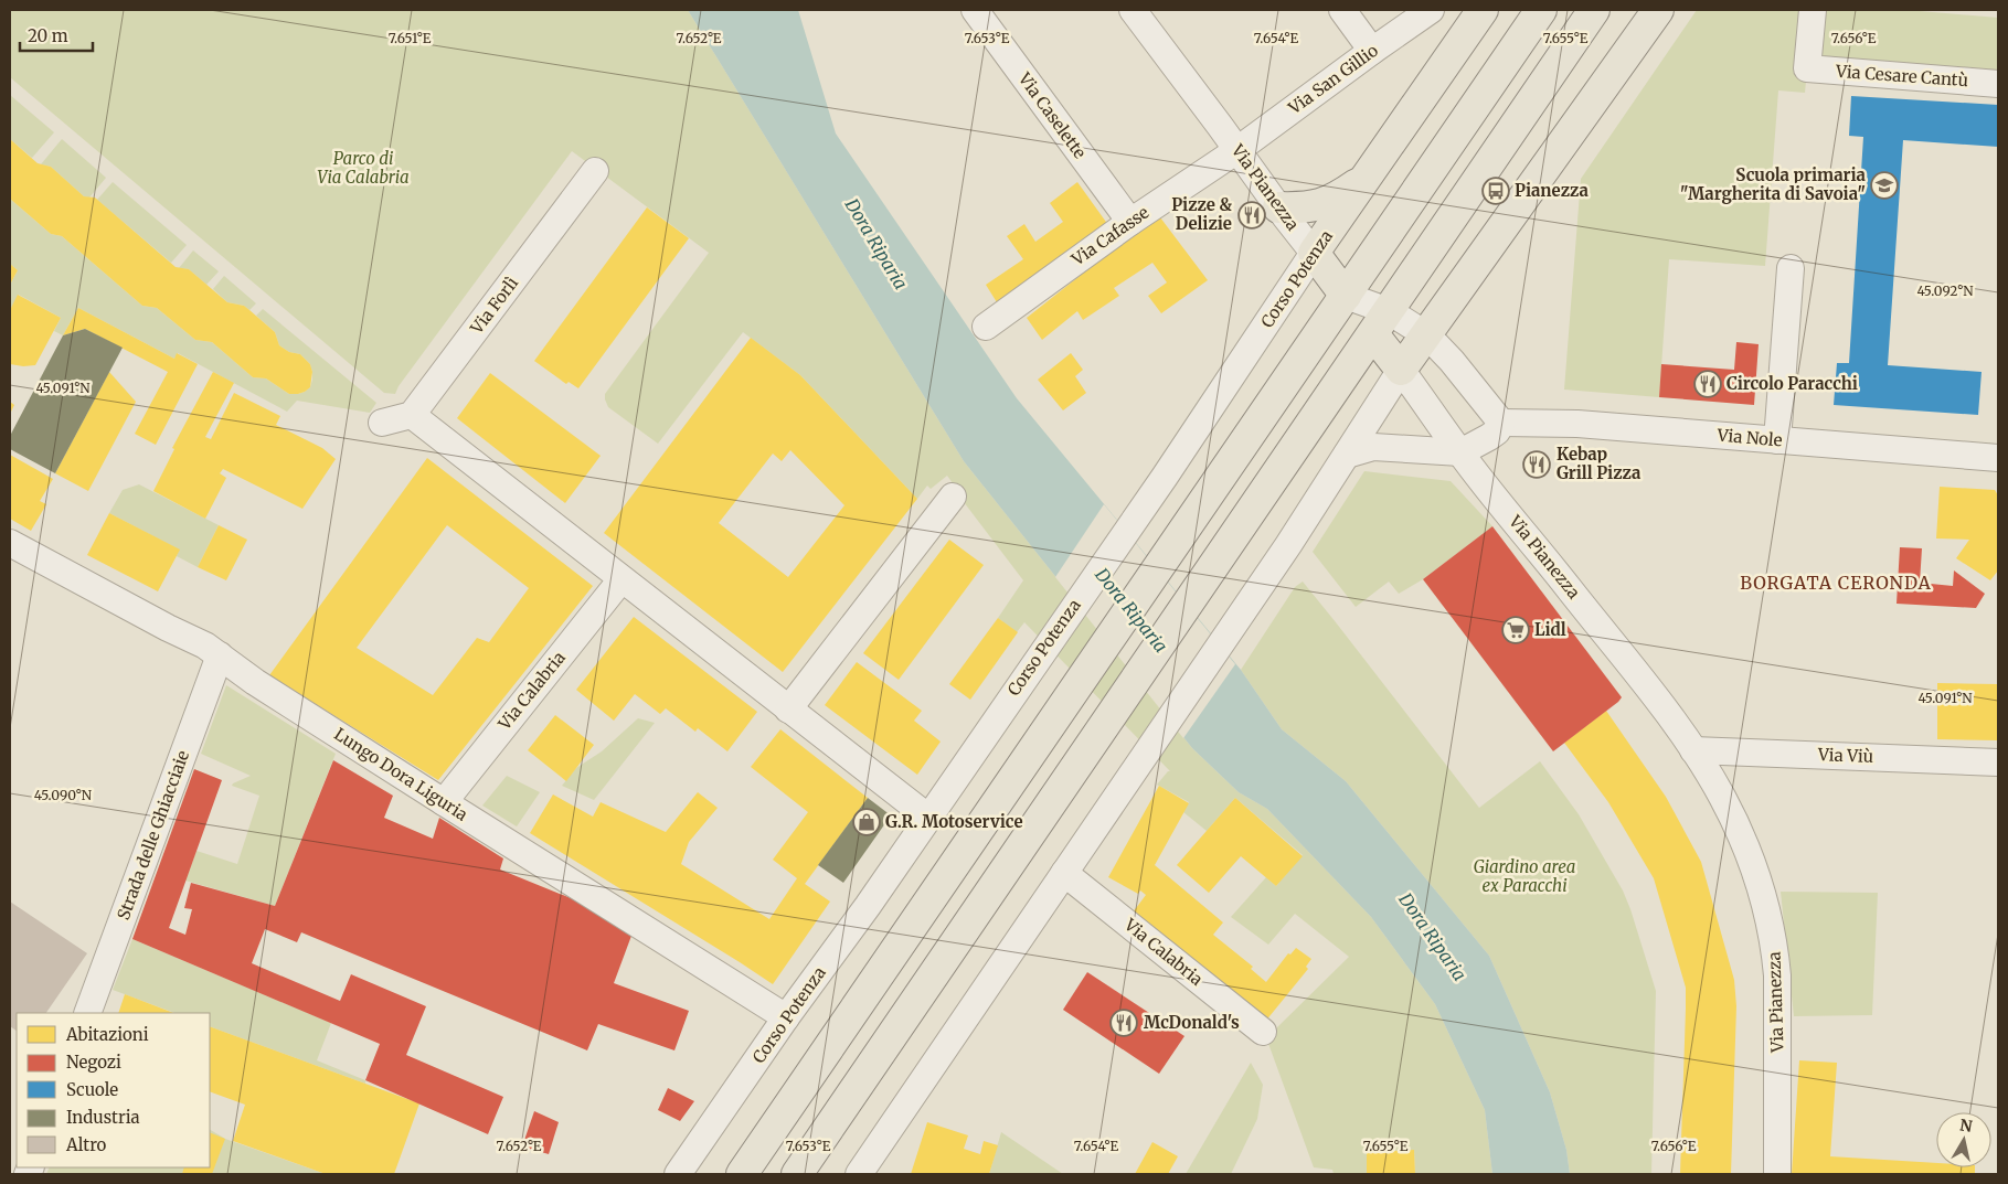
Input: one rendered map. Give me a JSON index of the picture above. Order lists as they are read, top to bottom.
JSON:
{
  "streets": {
    "main road": ["Via Pianezza", "Corso Potenza"],
    "street": [
      "Via Cesare Cantù",
      "Via San Gillio",
      "Via Caselette",
      "Via Cafasse",
      "Via Forlì",
      "Via Nole",
      "Via Calabria",
      "Via Viù",
      "Lungo Dora Liguria",
      "Strada delle Ghiacciaie"
    ]
  },
  "crossings": [
    ["Via San Gillio", "Via Pianezza"],
    ["Via San Gillio", "Via Cafasse"],
    ["Via Caselette", "Via Cafasse"],
    ["Via Pianezza", "Via Cafasse"],
    ["Via Pianezza", "Corso Potenza"],
    ["Via Pianezza", "Via Viù"],
    ["Corso Potenza", "Lungo Dora Liguria"],
    ["Via Calabria", "Lungo Dora Liguria"],
    ["Lungo Dora Liguria", "Strada delle Ghiacciaie"]
  ],
  "districts": ["BORGATA CERONDA"],
  "water": ["Dora Riparia"],
  "parks": ["Parco di Via Calabria", "Giardino area ex Paracchi"],
  "places": {
    "school or university": ["Scuola primaria \"Margherita di Savoia\""],
    "bus stop": ["Pianezza"],
    "restaurant": [
      "Pizze & Delizie",
      "Circolo Paracchi",
      "Kebap Grill Pizza",
      "McDonald's"
    ],
    "supermarket": ["Lidl"],
    "shop": ["G.R. Motoservice"]
  },
  "legend": [
    "Abitazioni",
    "Negozi",
    "Scuole",
    "Industria",
    "Altro"
  ],
  "scale_bar": "20 m",
  "north": "top",
  "coordinates": [
    "7.651°E",
    "7.652°E",
    "7.653°E",
    "7.654°E",
    "7.655°E",
    "7.656°E",
    "45.092°N",
    "45.091°N",
    "45.090°N"
  ]
}
